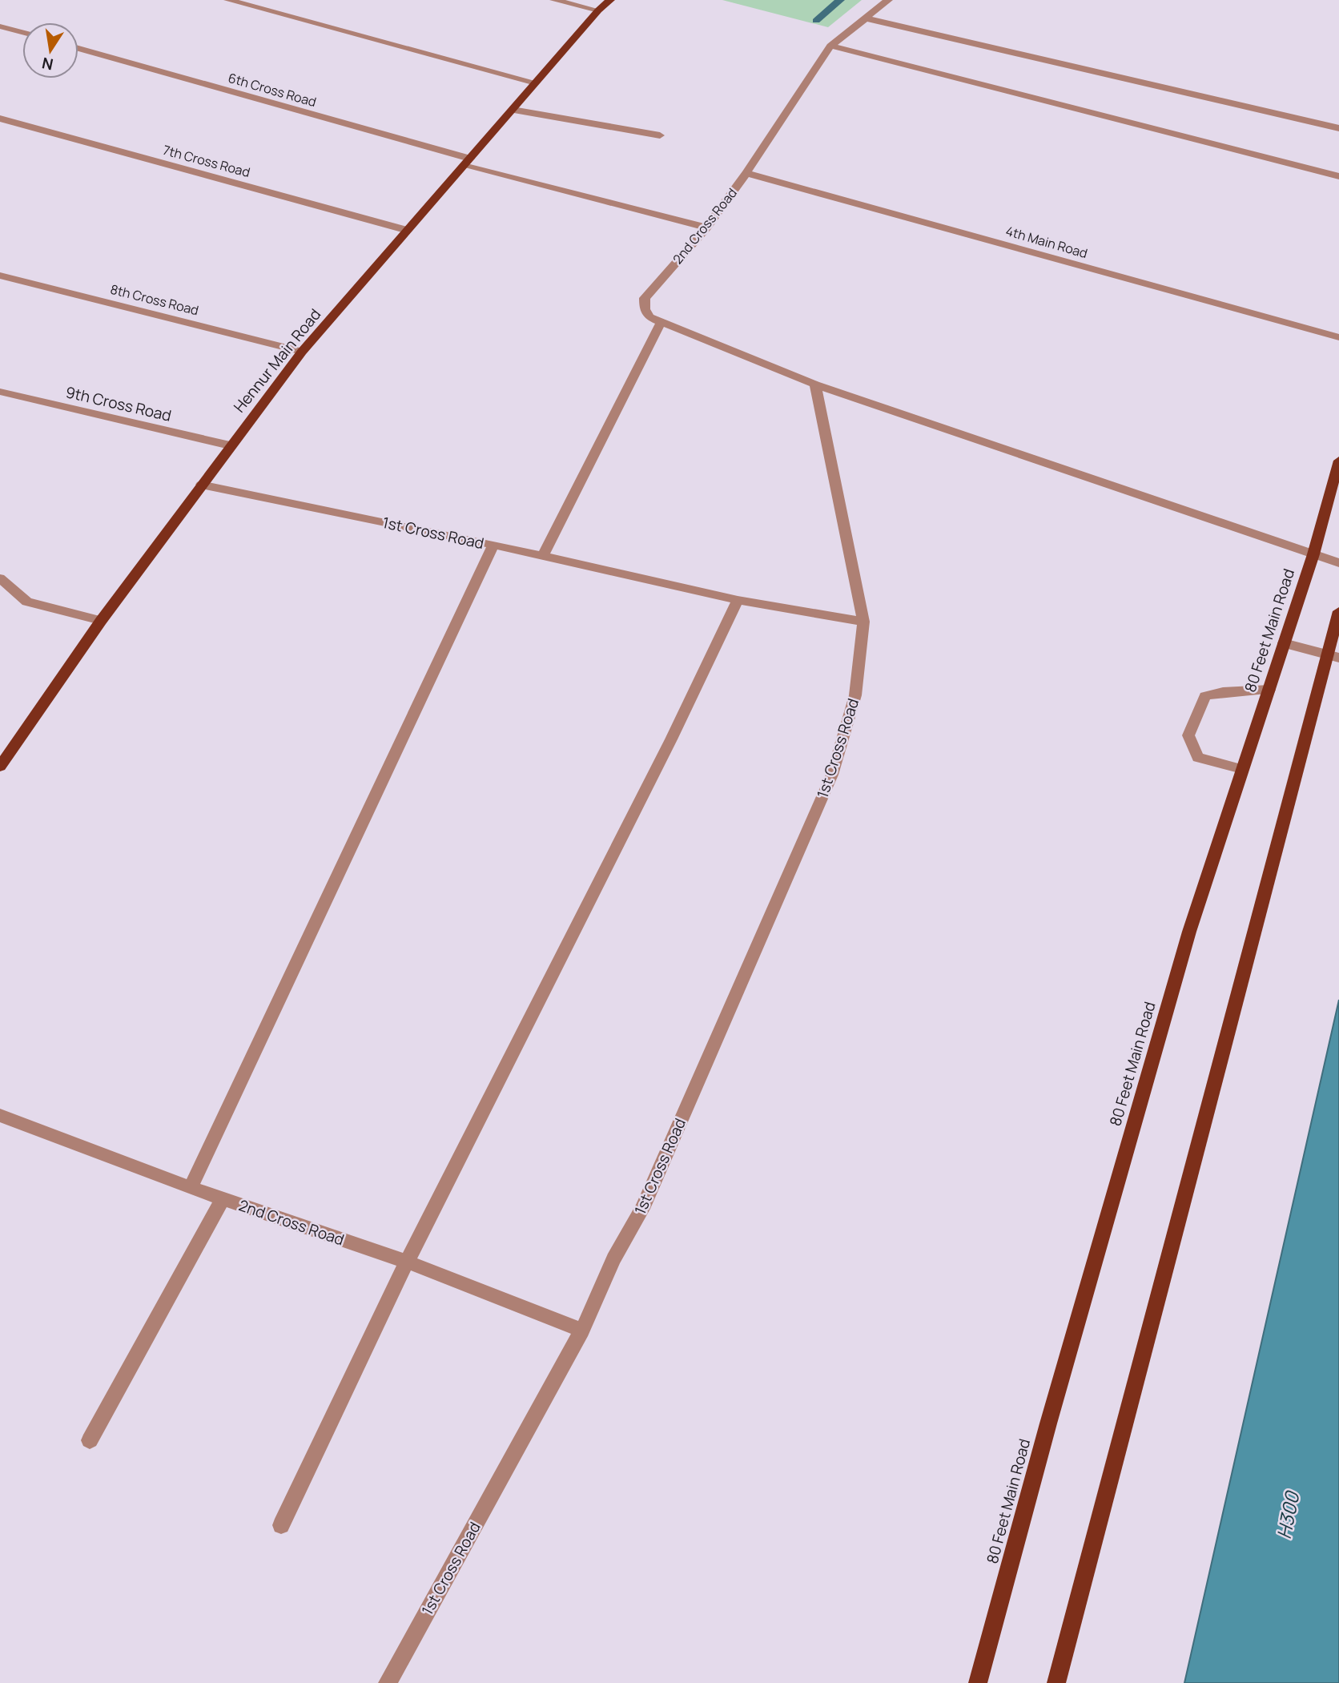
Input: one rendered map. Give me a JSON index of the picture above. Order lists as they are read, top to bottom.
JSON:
{
  "streets": {
    "main road": ["Hennur Main Road", "80 Feet Main Road"],
    "street": [
      "6th Cross Road",
      "7th Cross Road",
      "2nd Cross Road",
      "4th Main Road",
      "8th Cross Road",
      "9th Cross Road",
      "1st Cross Road"
    ]
  },
  "crossings": [
    ["6th Cross Road", "2nd Cross Road"],
    ["6th Cross Road", "Hennur Main Road"],
    ["7th Cross Road", "Hennur Main Road"],
    ["2nd Cross Road", "4th Main Road"],
    ["2nd Cross Road", "1st Cross Road"],
    ["8th Cross Road", "Hennur Main Road"],
    ["Hennur Main Road", "9th Cross Road"],
    ["Hennur Main Road", "1st Cross Road"]
  ],
  "water": ["H300"],
  "north": "bottom"
}
